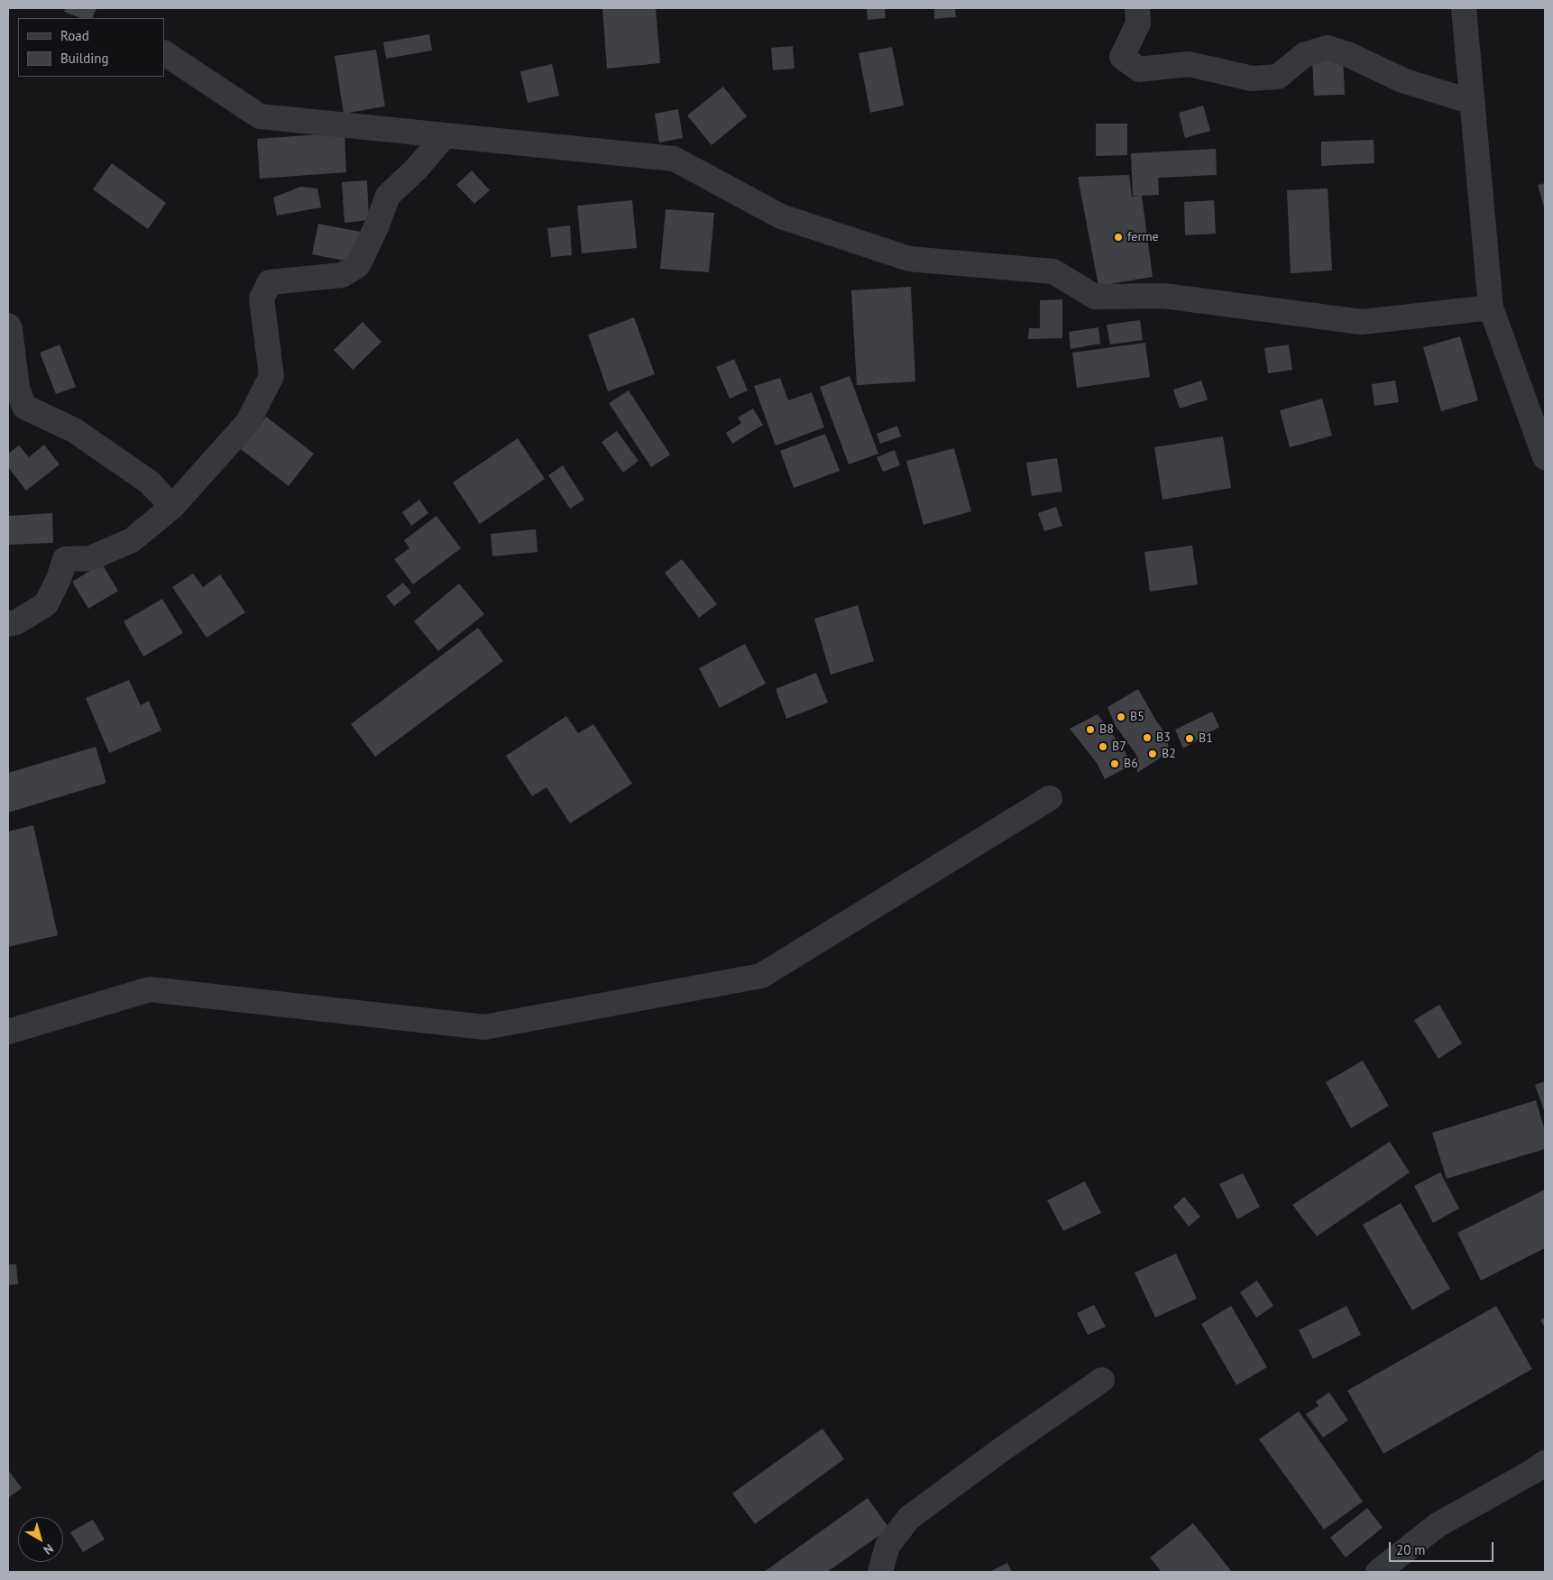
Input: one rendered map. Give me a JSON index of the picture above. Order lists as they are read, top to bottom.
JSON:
{
  "places": [
    "ferme",
    "B5",
    "B8",
    "B3",
    "B1",
    "B7",
    "B2",
    "B6"
  ],
  "legend": ["Road", "Building"],
  "scale_bar": "20 m",
  "north": "bottom right"
}
